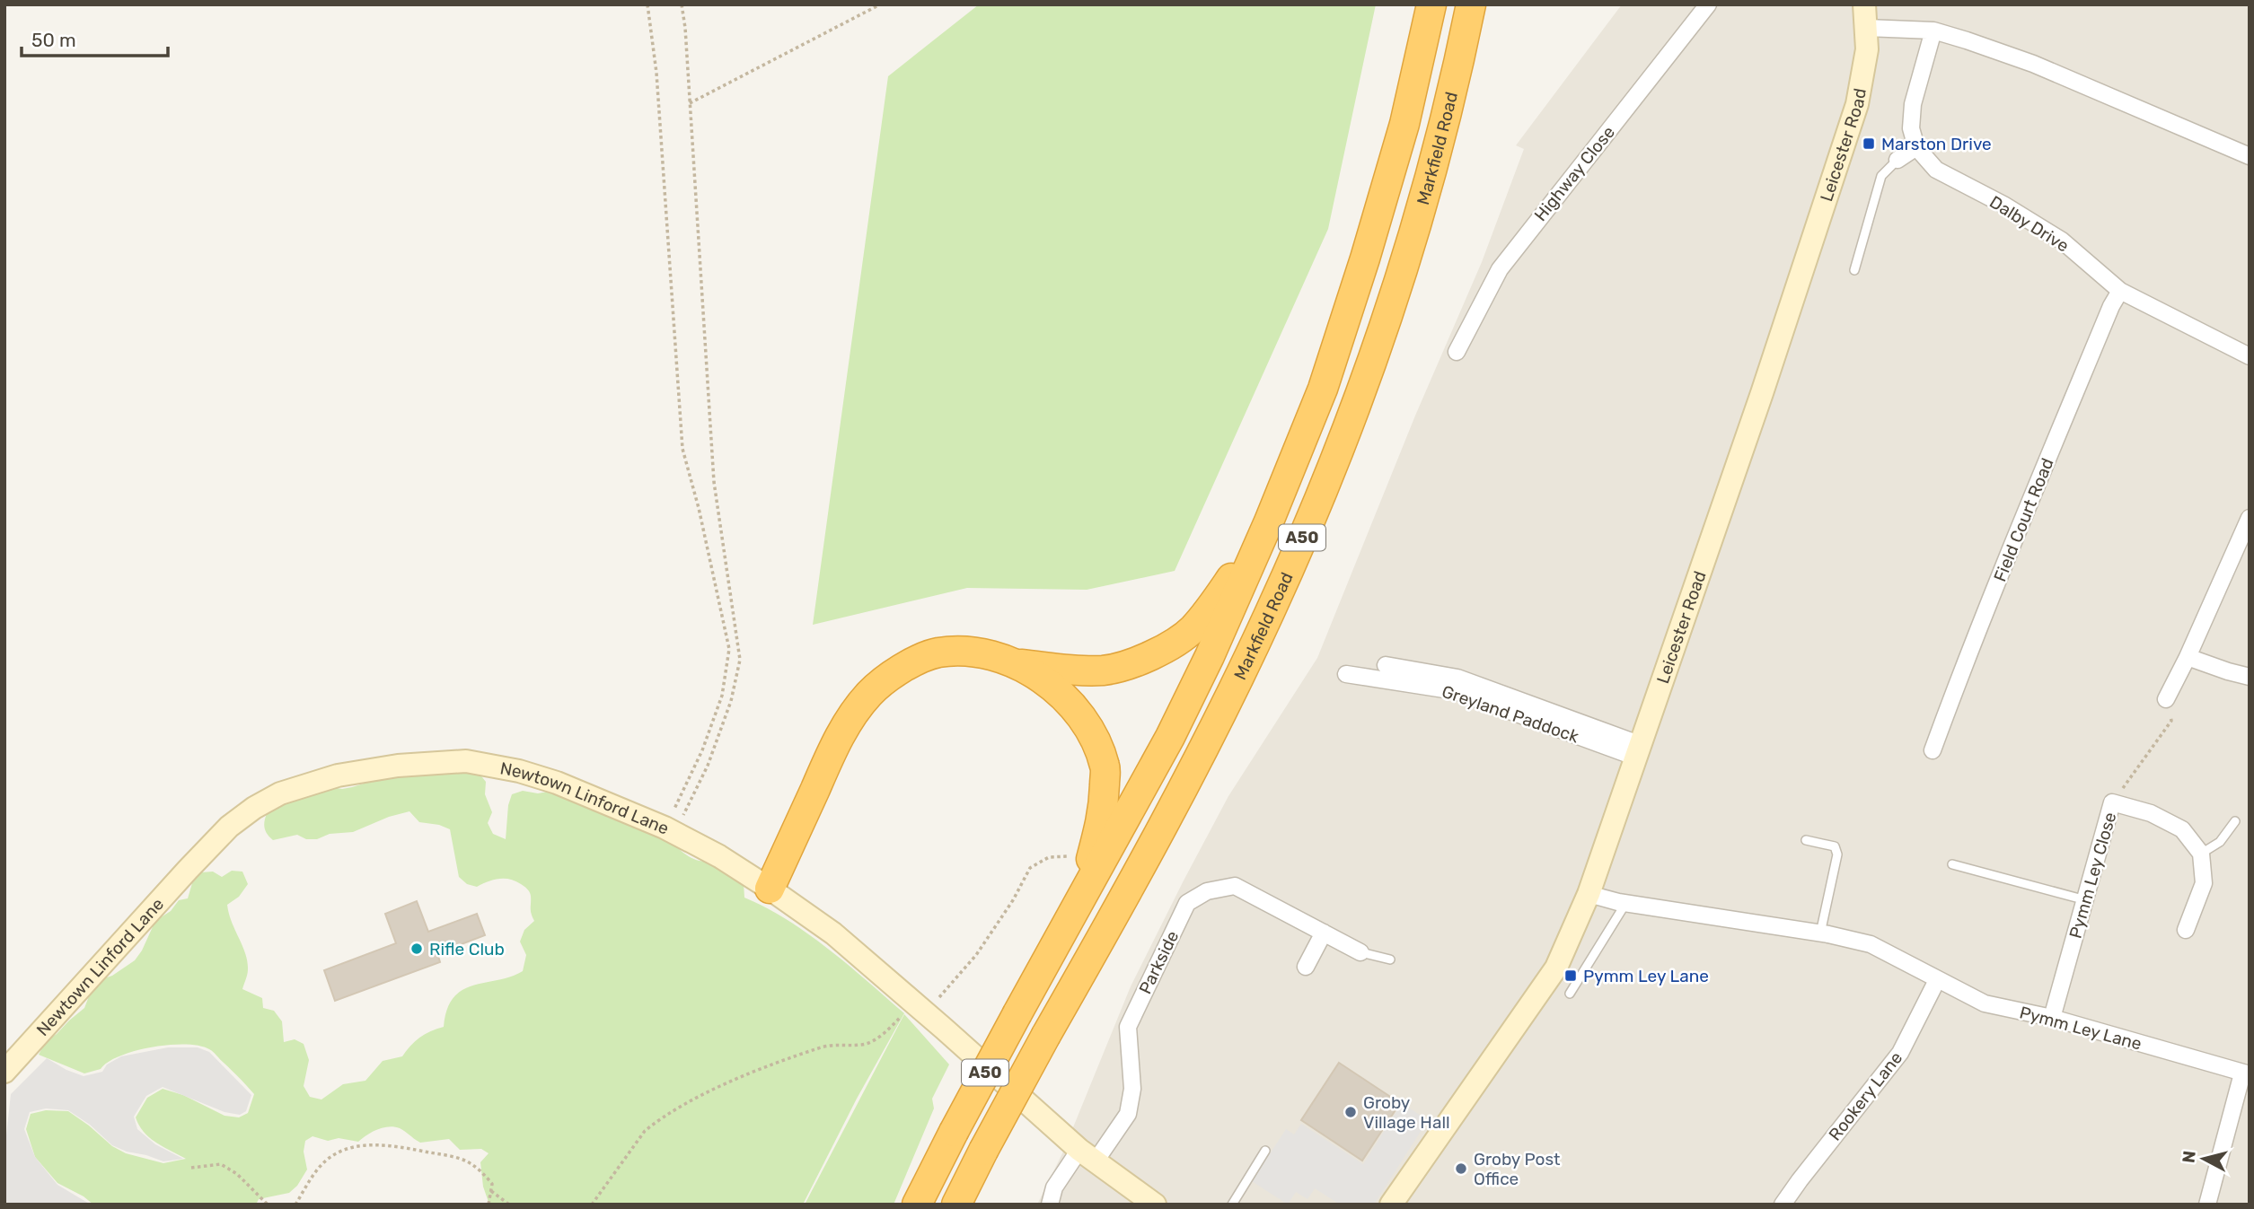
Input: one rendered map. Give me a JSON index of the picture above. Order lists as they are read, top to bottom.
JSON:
{
  "streets": {
    "highway": ["Markfield Road", "A50"],
    "street": [
      "Leicester Road",
      "Highway Close",
      "Dalby Drive",
      "Field Court Road",
      "Greyland Paddock",
      "Newtown Linford Lane",
      "Pymm Ley Close",
      "Parkside",
      "Pymm Ley Lane",
      "Rookery Lane"
    ]
  },
  "crossings": [
    ["Leicester Road", "Greyland Paddock"],
    ["Leicester Road", "Pymm Ley Lane"],
    ["Dalby Drive", "Field Court Road"],
    ["Newtown Linford Lane", "Parkside"],
    ["Pymm Ley Close", "Pymm Ley Lane"],
    ["Pymm Ley Lane", "Rookery Lane"]
  ],
  "places": {
    "transit": ["Marston Drive", "Pymm Ley Lane"],
    "other": ["Rifle Club", "Groby Village Hall", "Groby Post Office"]
  },
  "scale_bar": "50 m",
  "north": "left"
}
